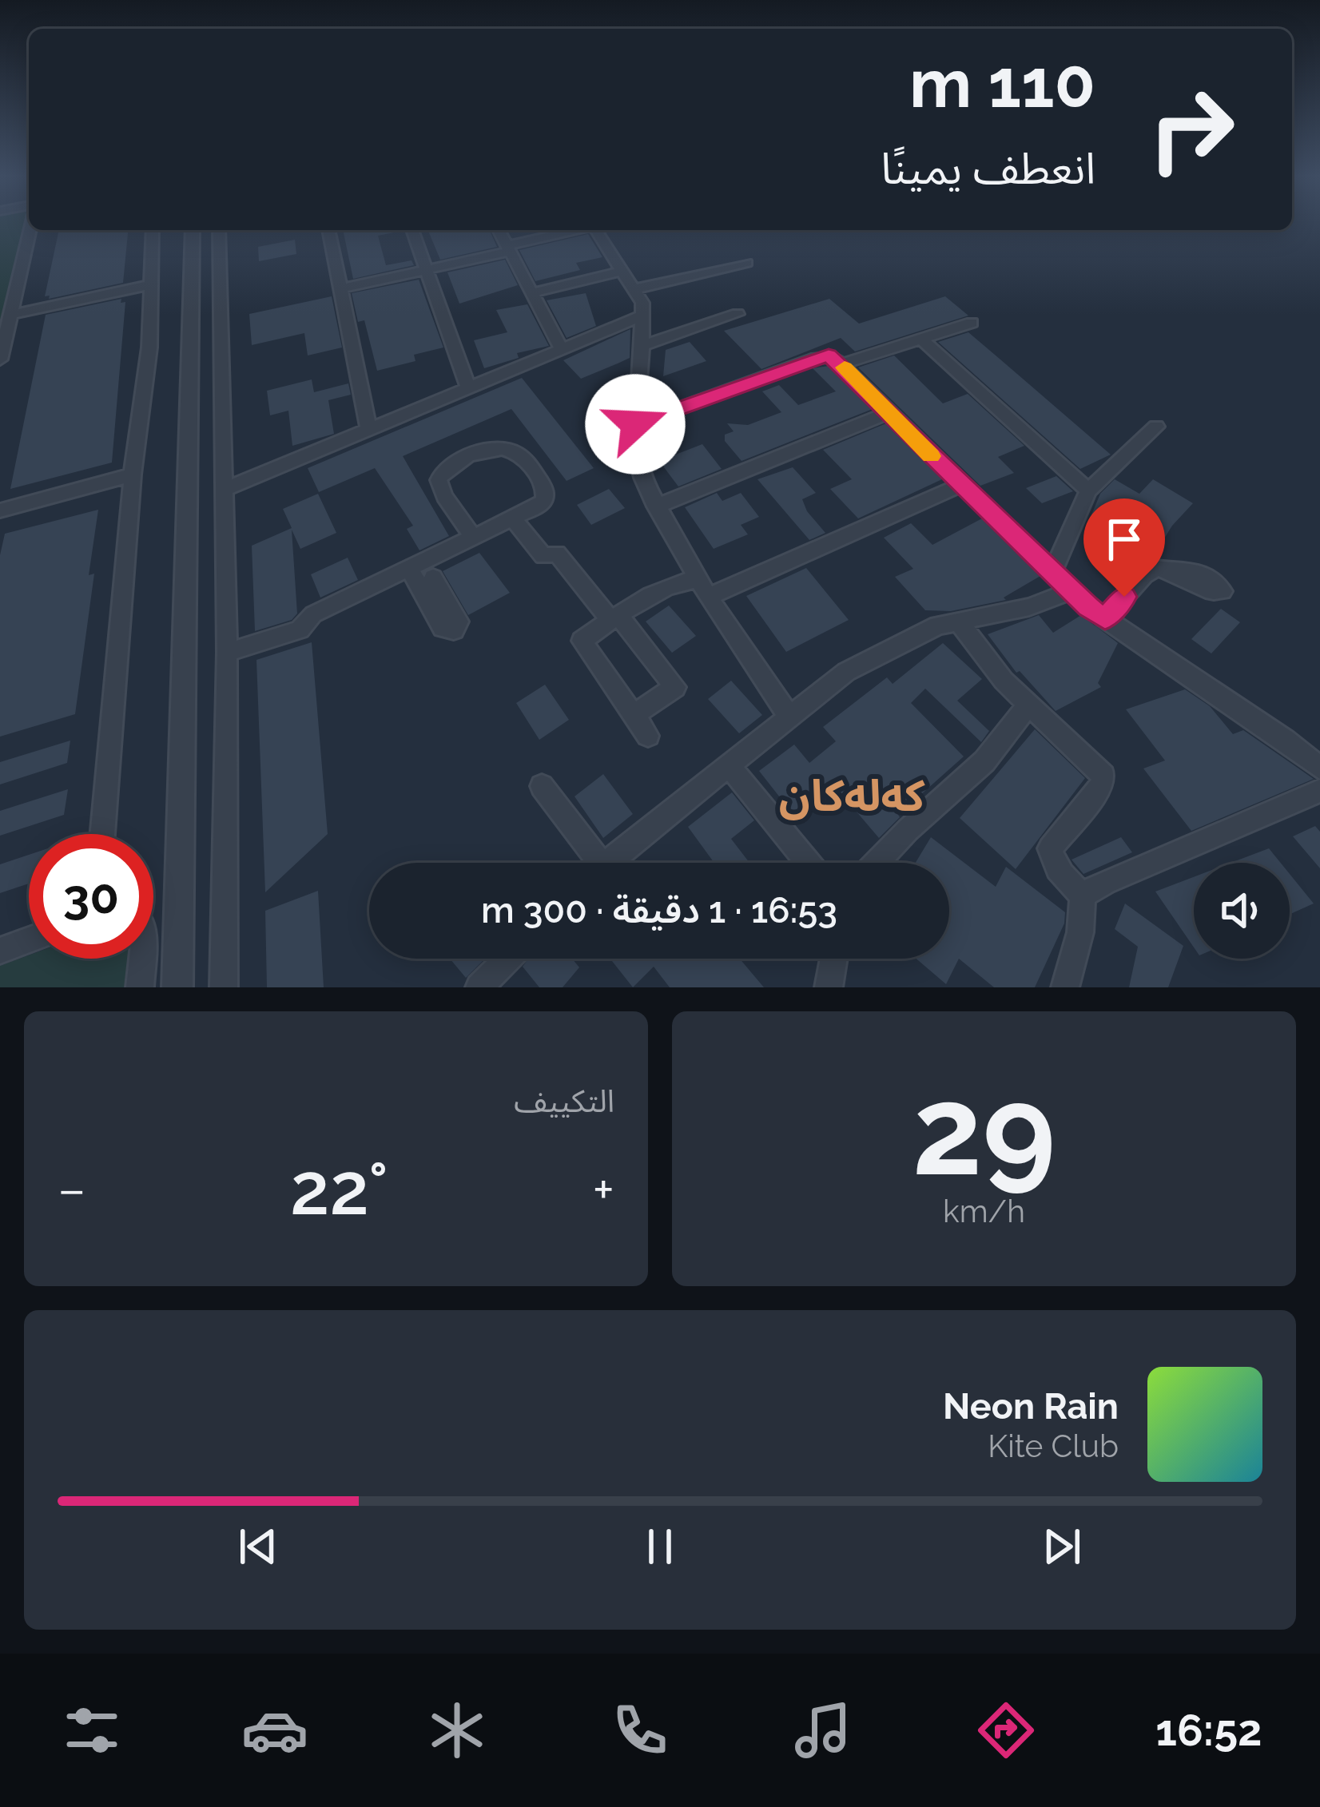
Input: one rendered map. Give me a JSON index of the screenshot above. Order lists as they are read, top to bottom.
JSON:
{
  "districts": ["کەلەکان"],
  "page": {
    "turn": ["110 m", "انعطف يمينًا"],
    "limit": "30",
    "trip": "16:53 · 1 دقيقة · 300 m",
    "tile": [
      ["29", "km/h"],
      "التكييف"
    ],
    "heat": ["−", "22°", "+"],
    "song": ["Neon Rain", "Kite Club"],
    "tabs": "16:52"
  }
}
